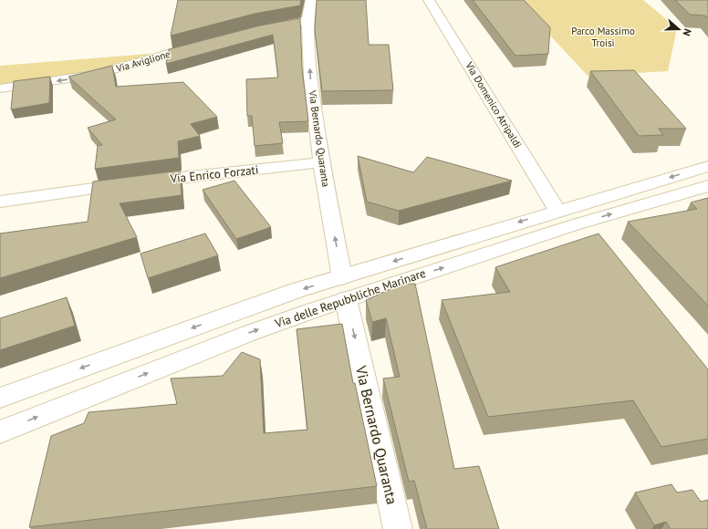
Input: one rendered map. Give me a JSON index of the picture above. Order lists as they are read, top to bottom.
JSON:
{
  "streets": {
    "street": [
      "Via Aviglione",
      "Via Domenico Atripaldi",
      "Via Bernardo Quaranta",
      "Via Enrico Forzati",
      "Via delle Repubbliche Marinare"
    ]
  },
  "crossings": [
    ["Via Domenico Atripaldi", "Via delle Repubbliche Marinare"],
    ["Via Bernardo Quaranta", "Via Enrico Forzati"],
    ["Via Bernardo Quaranta", "Via delle Repubbliche Marinare"]
  ],
  "one_way": ["Via Aviglione"],
  "parks": ["Parco Massimo Troisi"],
  "north": "right"
}
